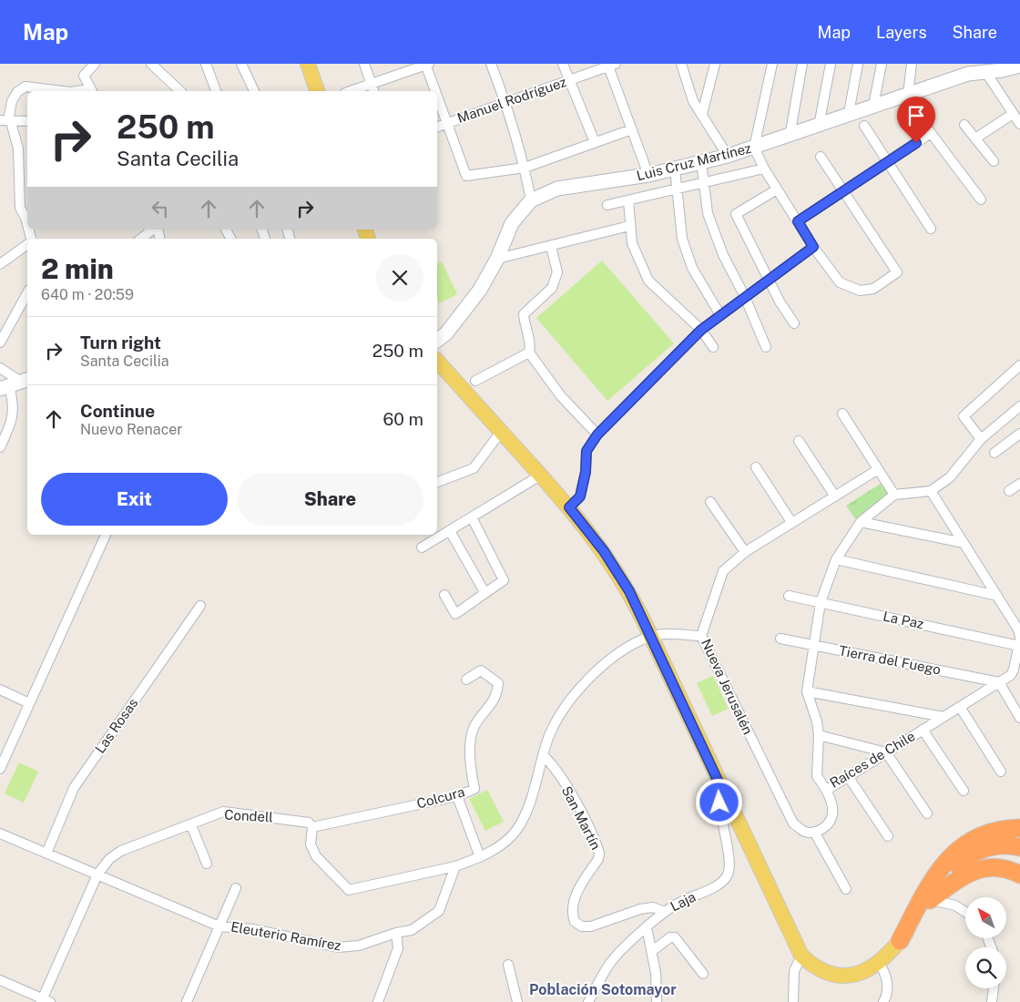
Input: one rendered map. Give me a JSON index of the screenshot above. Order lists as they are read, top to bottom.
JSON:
{
  "streets": {
    "street": [
      "Manuel Rodríguez",
      "Luis Cruz Martínez",
      "La Paz",
      "Tierra del Fuego",
      "Nueva Jerusalén",
      "Las Rosas",
      "Raíces de Chile",
      "Colcura",
      "Condell",
      "San Martín",
      "Laja",
      "Eleuterio Ramírez"
    ]
  },
  "crossings": [
    ["La Paz", "Raíces de Chile"],
    ["Tierra del Fuego", "Raíces de Chile"],
    ["Las Rosas", "Eleuterio Ramírez"],
    ["Colcura", "Condell"],
    ["Condell", "Eleuterio Ramírez"],
    ["San Martín", "Laja"]
  ],
  "districts": ["Población Sotomayor"],
  "north": "top left",
  "page": {
    "header": "Map",
    "nav": ["Map", "Layers", "Share"],
    "turn": ["250 m", "Santa Cecilia"],
    "heading": ["2 min", "640 m · 20:59"],
    "list": [
      {
        "name": "Turn right",
        "note": "Santa Cecilia",
        "value": "250 m"
      },
      {
        "name": "Continue",
        "note": "Nuevo Renacer",
        "value": "60 m"
      }
    ],
    "buttons": ["Exit", "Share"]
  }
}
